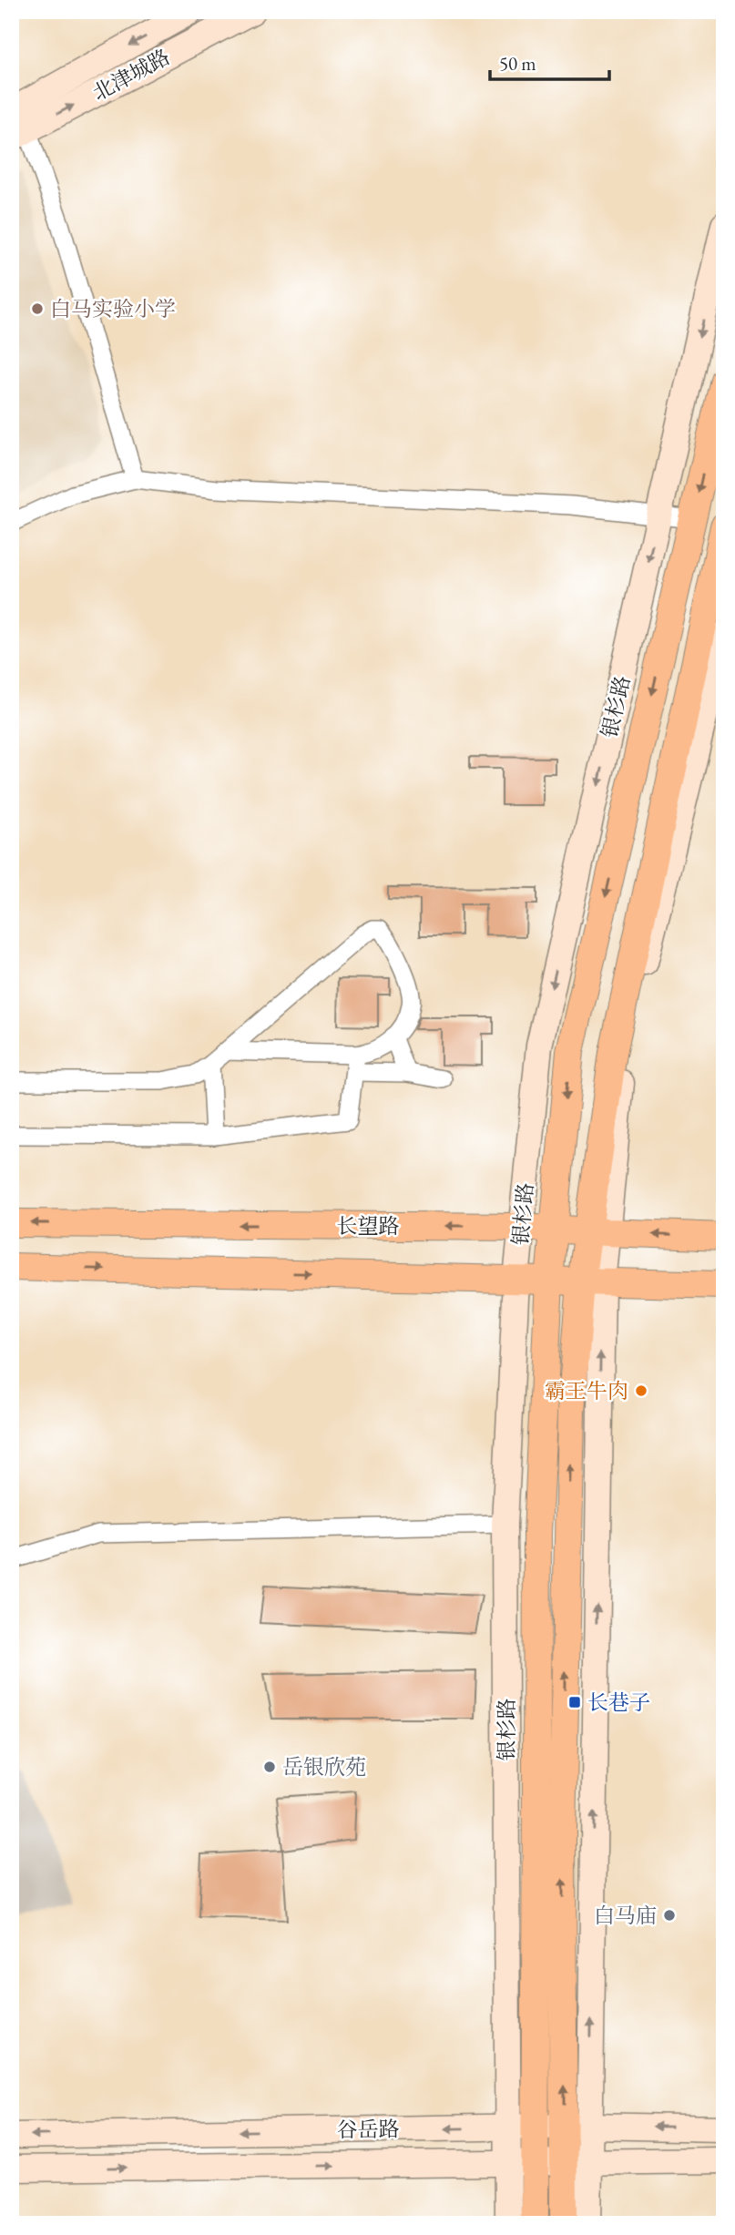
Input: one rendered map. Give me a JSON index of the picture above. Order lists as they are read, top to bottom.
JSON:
{
  "streets": {
    "main road": ["银杉路", "长望路"],
    "street": ["北津城路", "谷岳路"]
  },
  "crossings": [
    ["银杉路", "长望路"],
    ["银杉路", "谷岳路"]
  ],
  "places": {
    "other": [
      "白马实验小学",
      "霸王牛肉",
      "岳银欣苑",
      "白马庙"
    ],
    "transit": ["长巷子"]
  },
  "scale_bar": "50 m"
}
